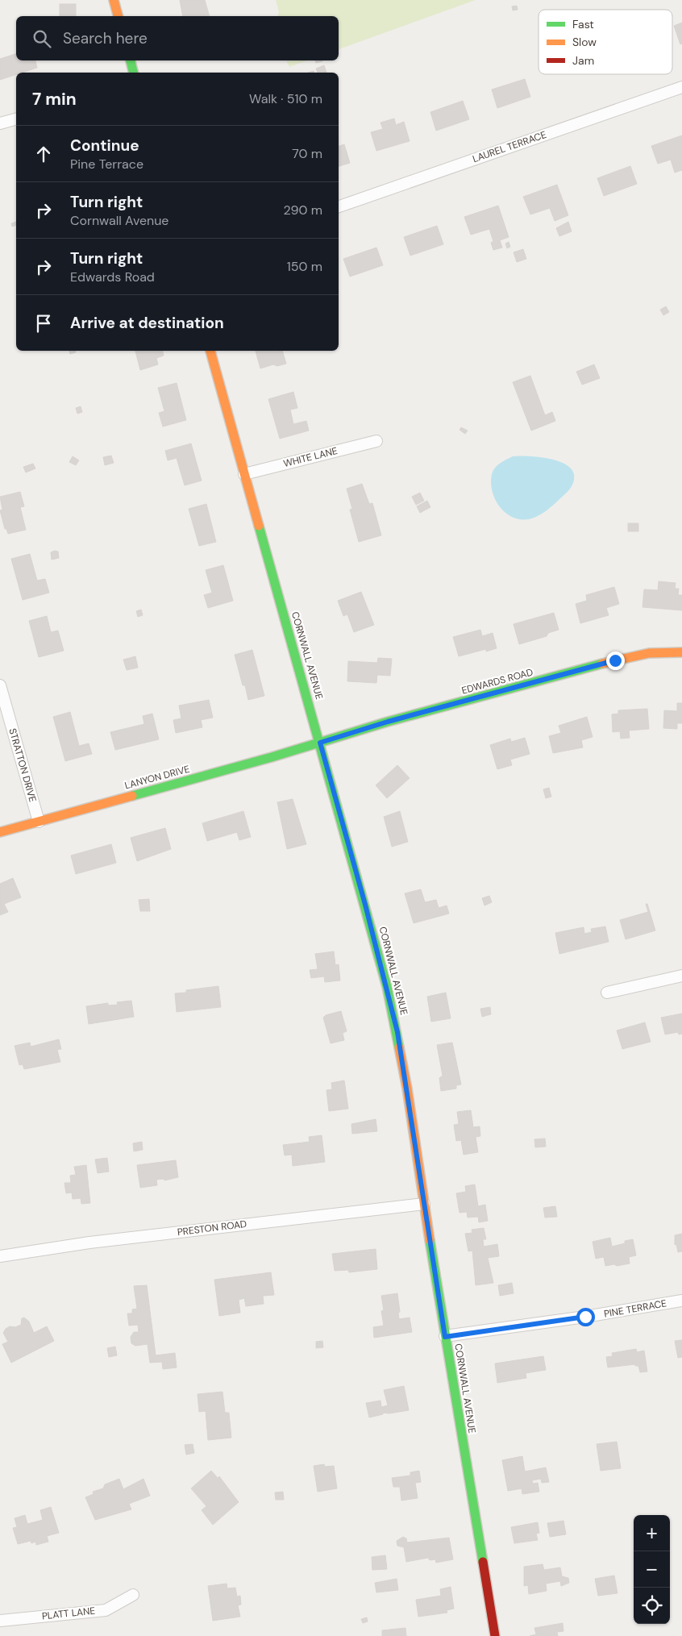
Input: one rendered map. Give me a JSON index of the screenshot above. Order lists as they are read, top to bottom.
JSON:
{
  "streets": {
    "street": [
      "LAUREL TERRACE",
      "WHITE LANE",
      "CORNWALL AVENUE",
      "EDWARDS ROAD",
      "STRATTON DRIVE",
      "LANYON DRIVE",
      "PRESTON ROAD",
      "PINE TERRACE",
      "PLATT LANE"
    ]
  },
  "crossings": [
    ["WHITE LANE", "CORNWALL AVENUE"],
    ["CORNWALL AVENUE", "EDWARDS ROAD"],
    ["CORNWALL AVENUE", "LANYON DRIVE"],
    ["CORNWALL AVENUE", "PRESTON ROAD"],
    ["CORNWALL AVENUE", "PINE TERRACE"],
    ["EDWARDS ROAD", "LANYON DRIVE"],
    ["STRATTON DRIVE", "LANYON DRIVE"]
  ],
  "legend": ["Fast", "Slow", "Jam"],
  "page": {
    "search": "Search here",
    "heading": ["7 min", "Walk · 510 m"],
    "list": [
      ["Continue", "Pine Terrace", "70 m"],
      ["Turn right", "Cornwall Avenue", "290 m"],
      ["Turn right", "Edwards Road", "150 m"],
      "Arrive at destination"
    ],
    "map_buttons": ["+", "−"]
  }
}
